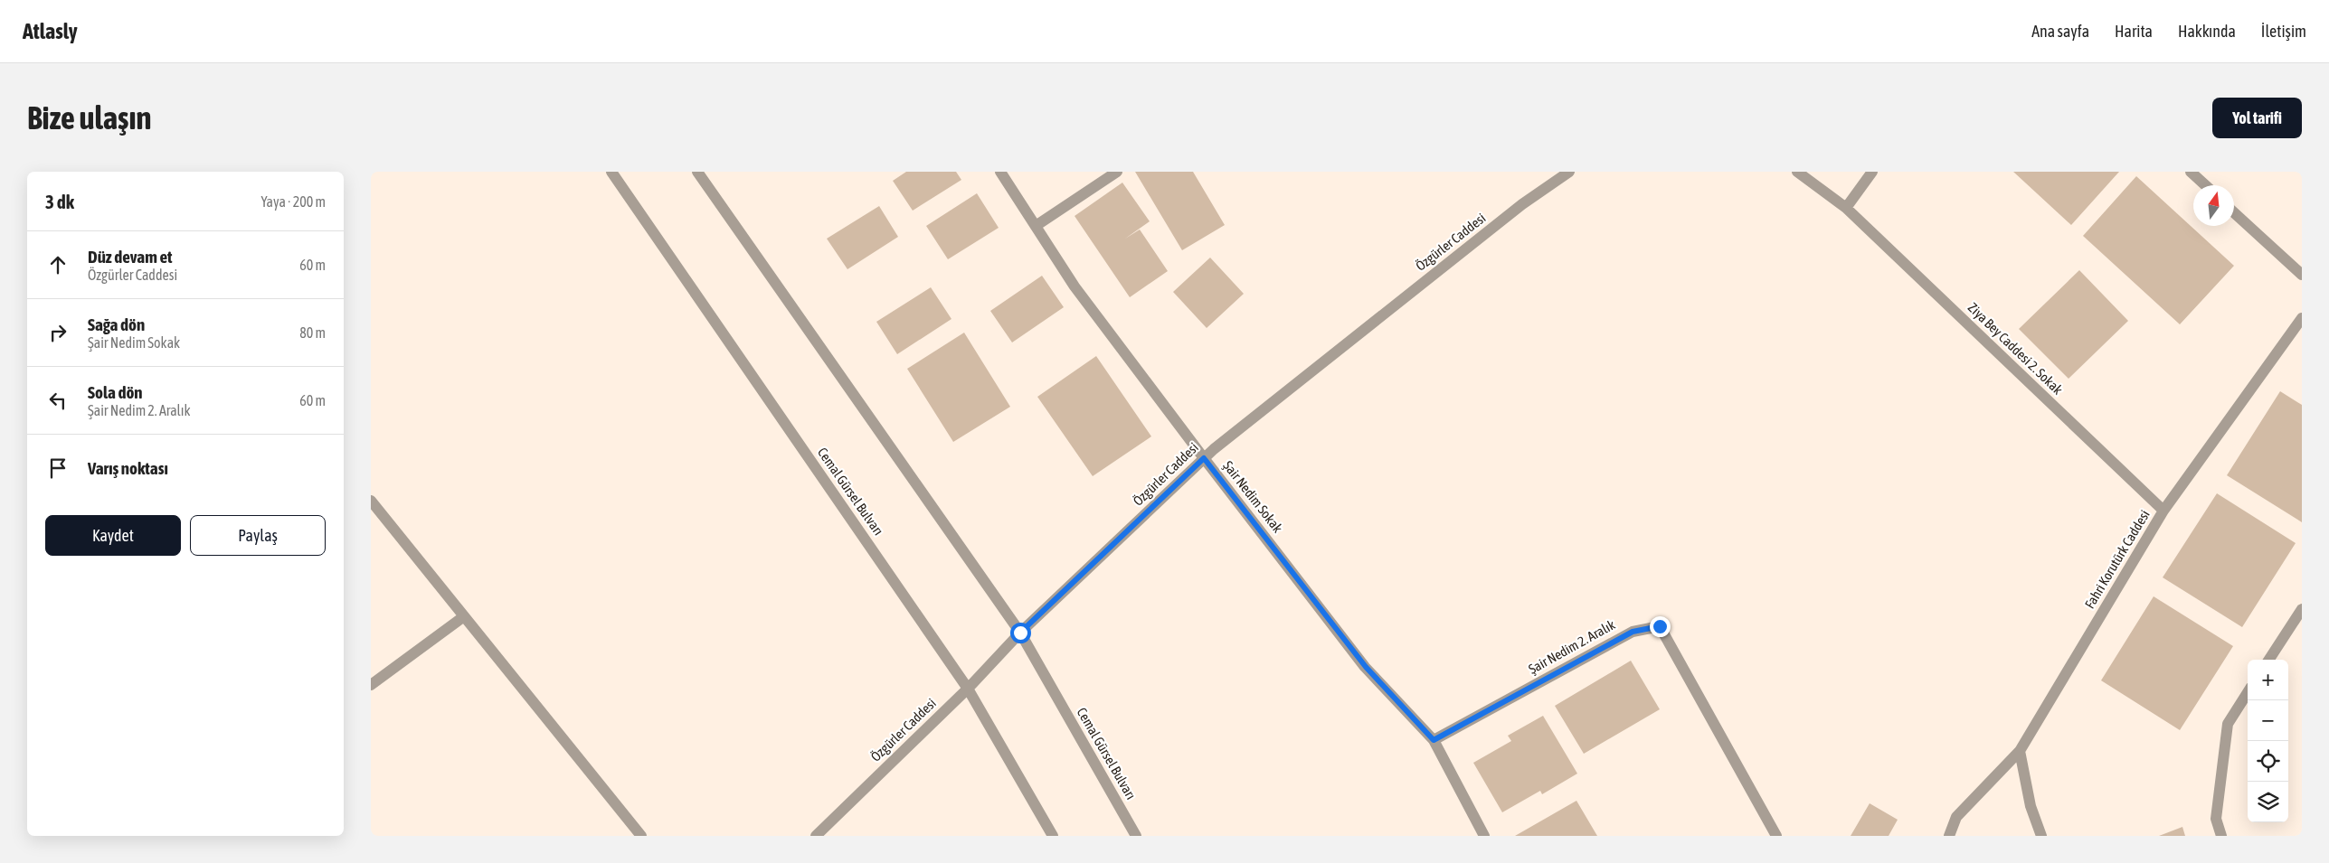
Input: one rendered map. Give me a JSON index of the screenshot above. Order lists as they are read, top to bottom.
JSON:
{
  "streets": {
    "street": [
      "Özgürler Caddesi",
      "Ziya Bey Caddesi 2. Sokak",
      "Cemal Gürsel Bulvarı",
      "Şair Nedim Sokak",
      "Fahri Korutürk Caddesi",
      "Şair Nedim 2. Aralık"
    ]
  },
  "crossings": [
    ["Özgürler Caddesi", "Cemal Gürsel Bulvarı"],
    ["Özgürler Caddesi", "Şair Nedim Sokak"],
    ["Ziya Bey Caddesi 2. Sokak", "Fahri Korutürk Caddesi"],
    ["Şair Nedim Sokak", "Şair Nedim 2. Aralık"]
  ],
  "north": "top",
  "page": {
    "header": "Atlasly",
    "nav": [
      "Ana sayfa",
      "Harita",
      "Hakkında",
      "İletişim"
    ],
    "buttons": [
      "Yol tarifi",
      ["Kaydet", "Paylaş"]
    ],
    "title": "Bize ulaşın",
    "heading": ["3 dk", "Yaya · 200 m"],
    "list": [
      ["Düz devam et", "Özgürler Caddesi", "60 m"],
      ["Sağa dön", "Şair Nedim Sokak", "80 m"],
      ["Sola dön", "Şair Nedim 2. Aralık", "60 m"],
      "Varış noktası"
    ],
    "map_buttons": ["+", "−"]
  }
}
